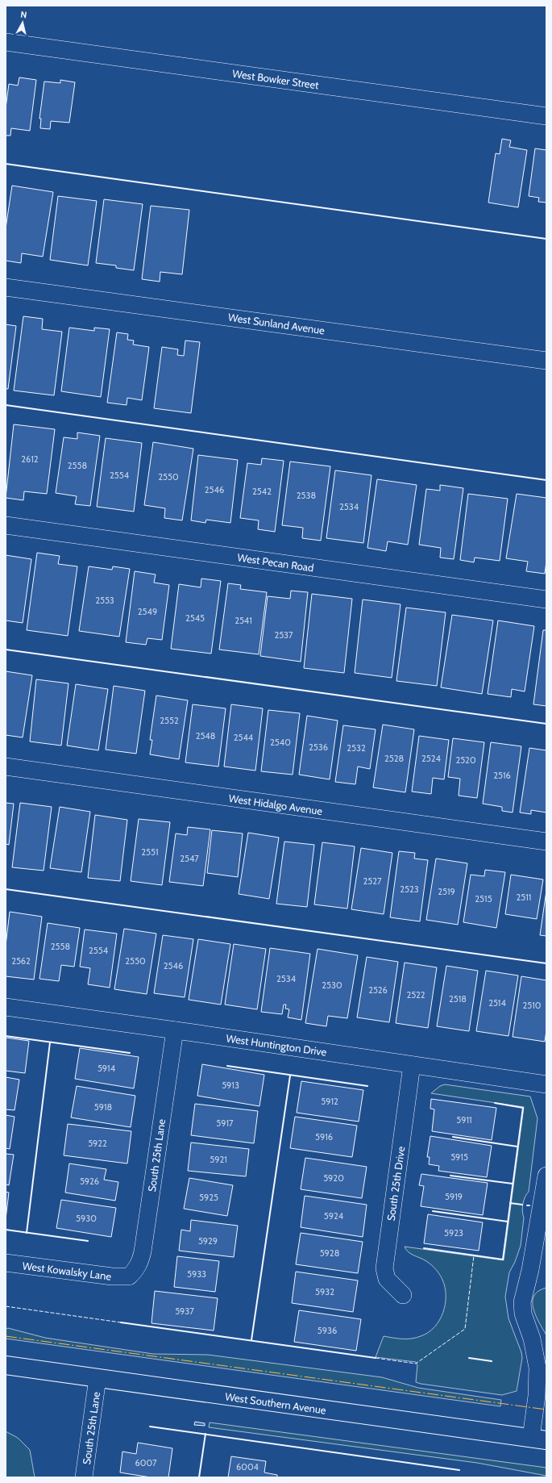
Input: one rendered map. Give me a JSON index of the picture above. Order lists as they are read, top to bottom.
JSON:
{
  "streets": {
    "main road": ["West Southern Avenue"],
    "street": [
      "West Bowker Street",
      "West Sunland Avenue",
      "West Pecan Road",
      "West Hidalgo Avenue",
      "West Huntington Drive",
      "South 25th Lane",
      "South 25th Drive",
      "West Kowalsky Lane"
    ]
  },
  "crossings": [
    ["West Huntington Drive", "South 25th Lane"],
    ["West Huntington Drive", "South 25th Drive"],
    ["South 25th Lane", "West Kowalsky Lane"],
    ["South 25th Lane", "West Southern Avenue"]
  ],
  "house_numbers": [
    "2612",
    "2558",
    "2554",
    "2550",
    "2546",
    "2542",
    "2538",
    "2534",
    "2553",
    "2549",
    "2545",
    "2541",
    "2537",
    "2552",
    "2548",
    "2544",
    "2540",
    "2536",
    "2532",
    "2528",
    "2524",
    "2520",
    "2516",
    "2551",
    "2547",
    "2527",
    "2523",
    "2519",
    "2511",
    "2515",
    "2558",
    "2554",
    "2562",
    "2550",
    "2546",
    "2534",
    "2530",
    "2526",
    "2522",
    "2518",
    "2514",
    "2510",
    "5914",
    "5913",
    "5912",
    "5918",
    "5911",
    "5917",
    "5916",
    "5922",
    "5915",
    "5921",
    "5920",
    "5926",
    "5919",
    "5925",
    "5924",
    "5930",
    "5923",
    "5929",
    "5928",
    "5933",
    "5932",
    "5937",
    "5936",
    "6007",
    "6004"
  ],
  "north": "top"
}
